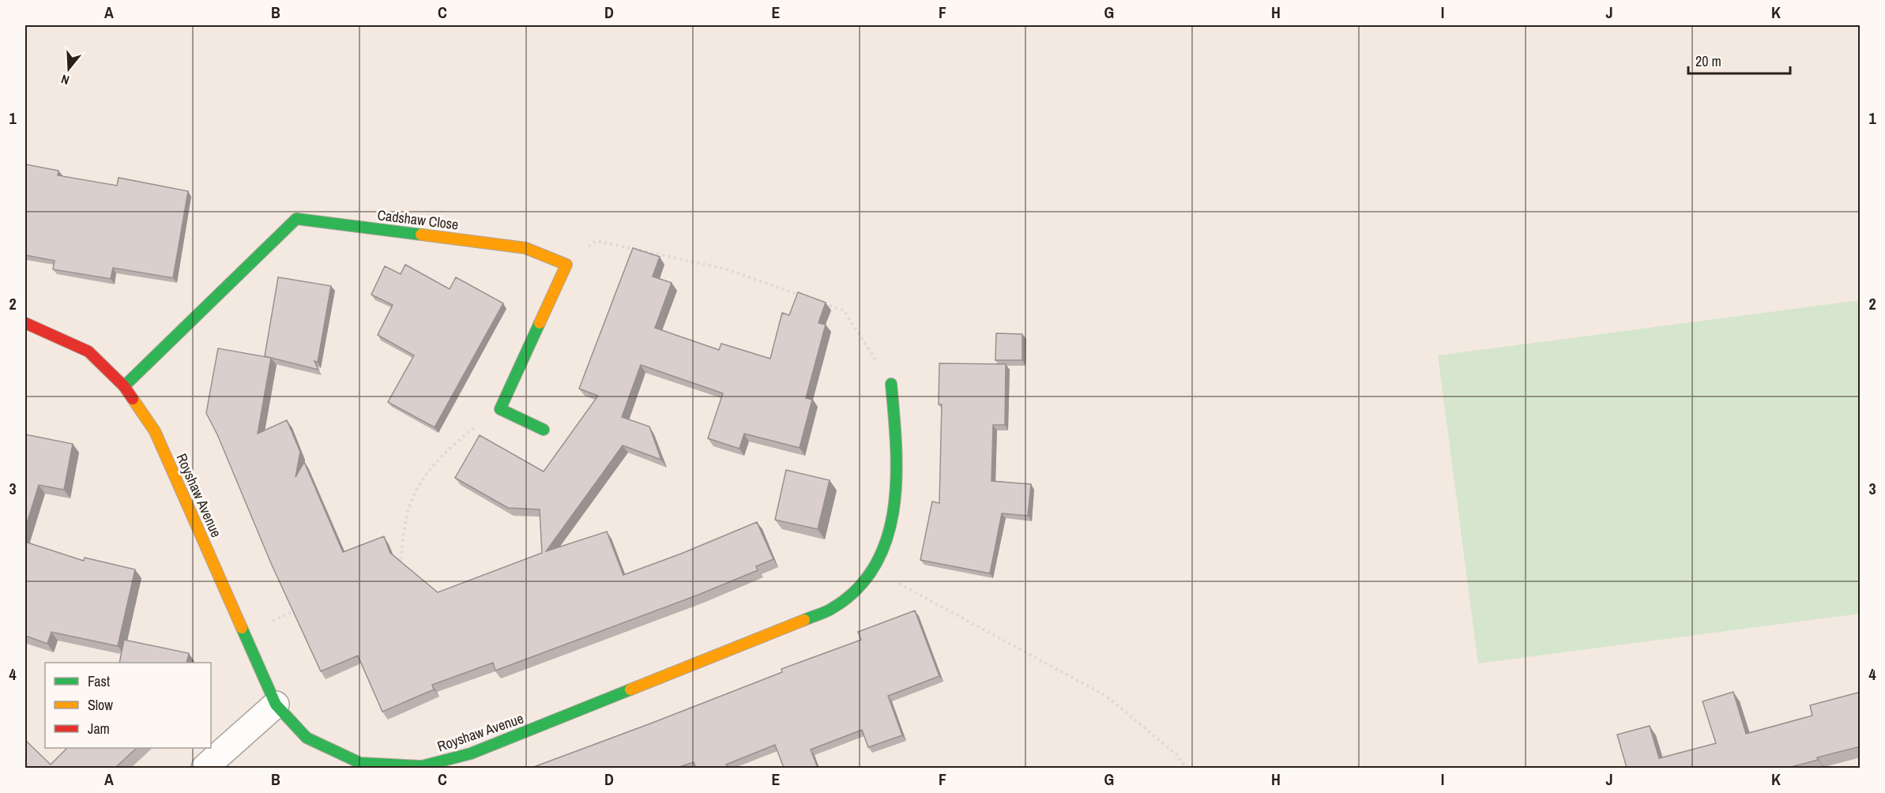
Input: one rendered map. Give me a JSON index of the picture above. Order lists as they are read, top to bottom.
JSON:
{
  "streets": {
    "street": ["Cadshaw Close", "Royshaw Avenue"]
  },
  "crossings": [
    ["Cadshaw Close", "Royshaw Avenue"]
  ],
  "legend": ["Fast", "Slow", "Jam"],
  "scale_bar": "20 m",
  "north": "bottom",
  "grid": {
    "columns": [
      "A",
      "B",
      "C",
      "D",
      "E",
      "F",
      "G",
      "H",
      "I",
      "J",
      "K"
    ],
    "rows": [
      "1",
      "2",
      "3",
      "4"
    ]
  }
}
